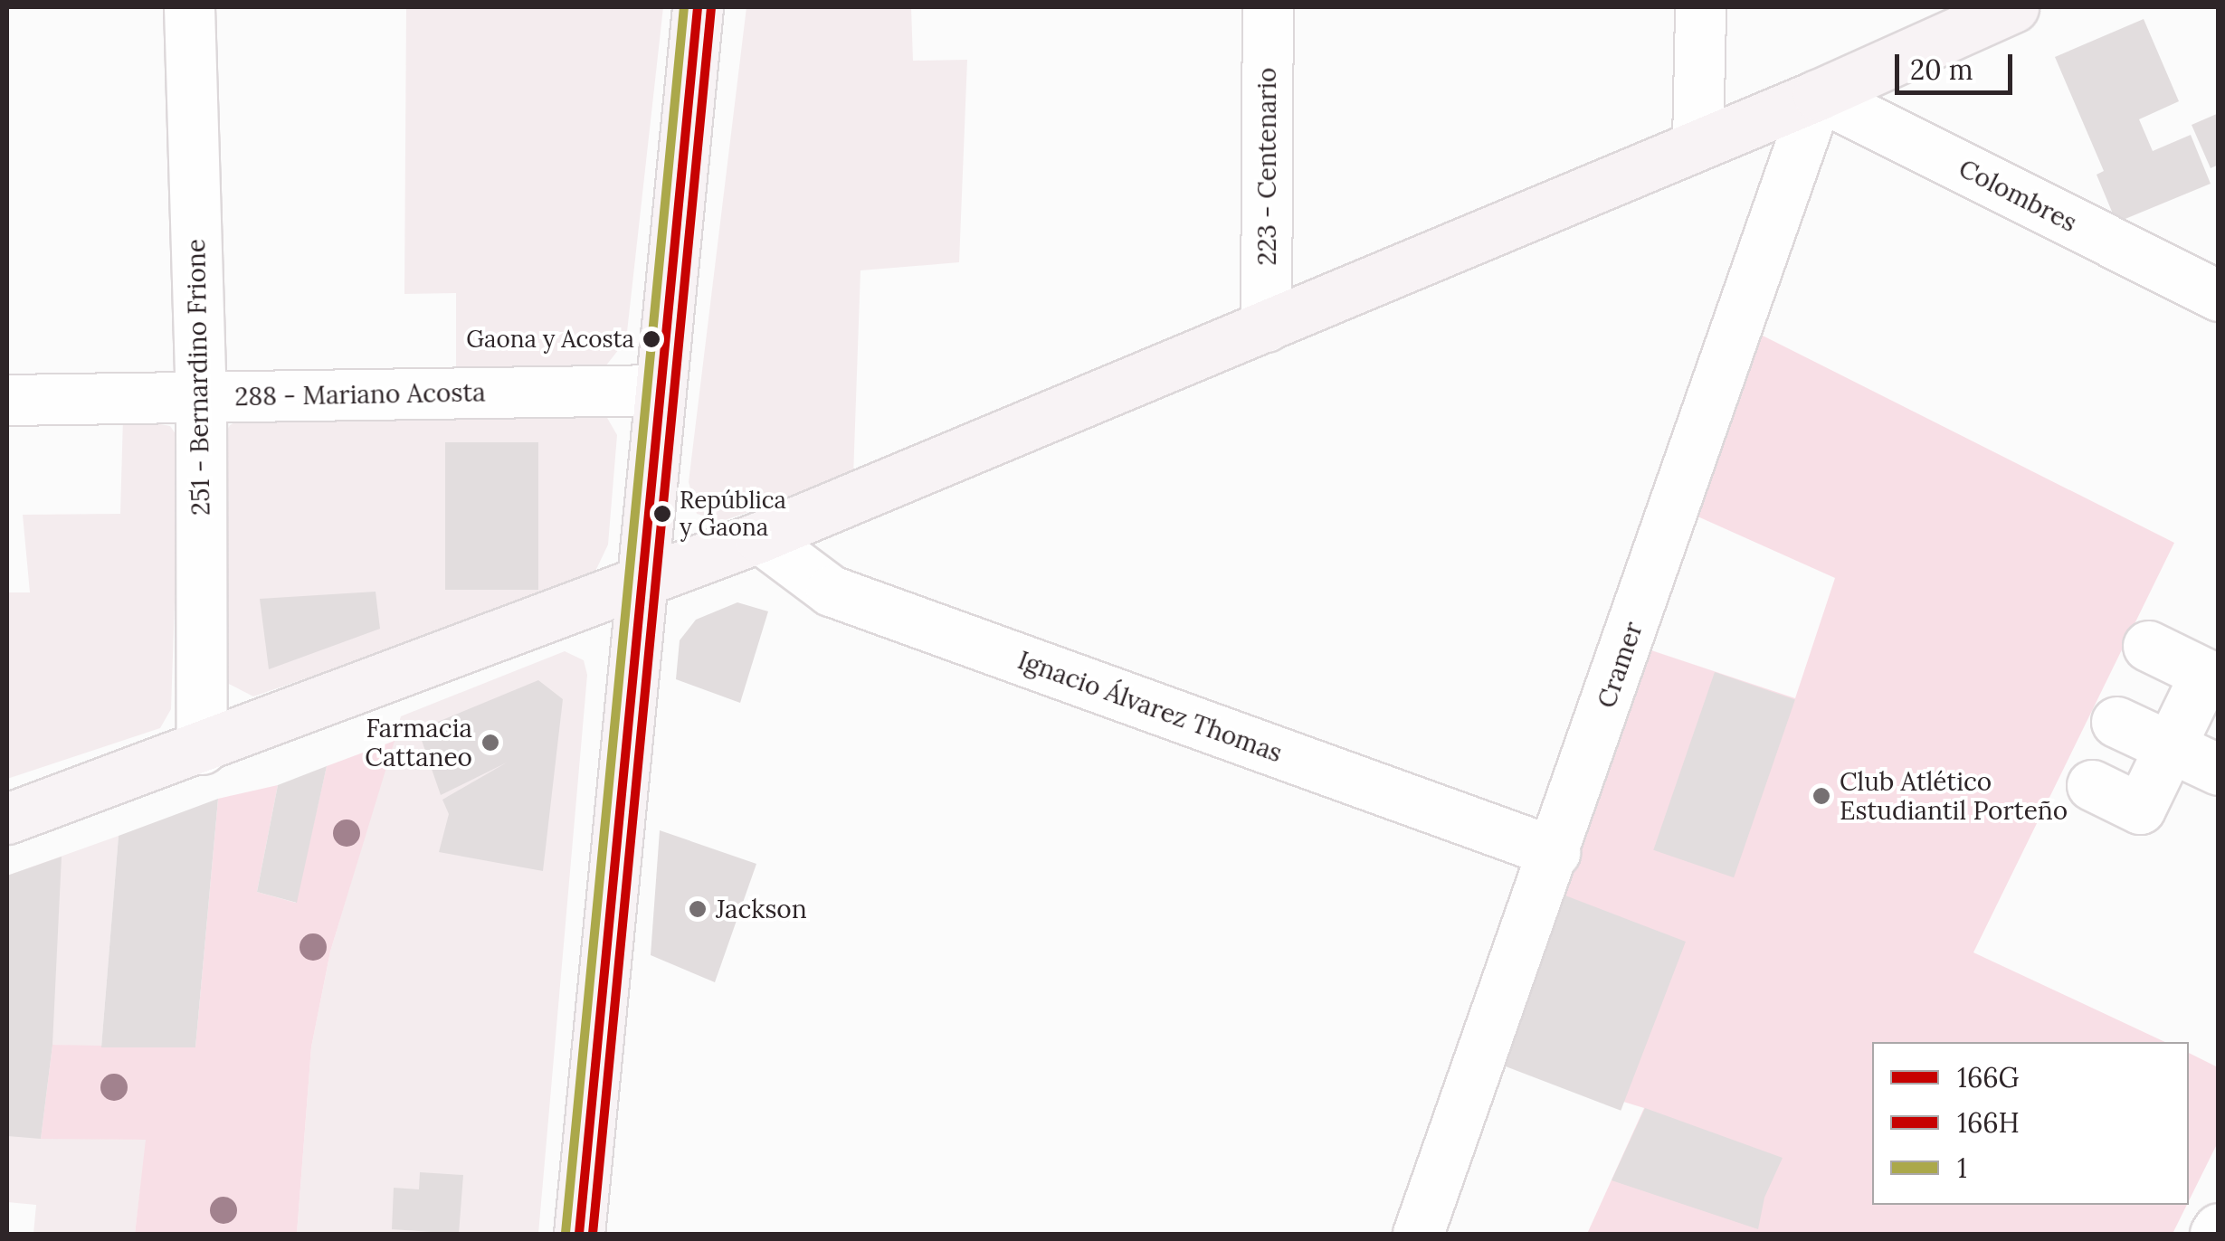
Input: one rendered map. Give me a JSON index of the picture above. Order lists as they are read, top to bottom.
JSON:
{
  "streets": {
    "street": [
      "223 - Centenario",
      "Colombres",
      "251 - Bernardino Frione",
      "288 - Mariano Acosta",
      "Cramer",
      "Ignacio Álvarez Thomas"
    ]
  },
  "crossings": [
    ["Colombres", "Cramer"],
    ["251 - Bernardino Frione", "288 - Mariano Acosta"],
    ["Cramer", "Ignacio Álvarez Thomas"]
  ],
  "places": [
    "Gaona y Acosta",
    "República y Gaona",
    "Farmacia Cattaneo",
    "Club Atlético Estudiantil Porteño",
    "Jackson"
  ],
  "lines": ["transit line 166G", "transit line 1", "transit line 166H"],
  "legend": ["166G", "166H", "1"],
  "scale_bar": "20 m"
}
